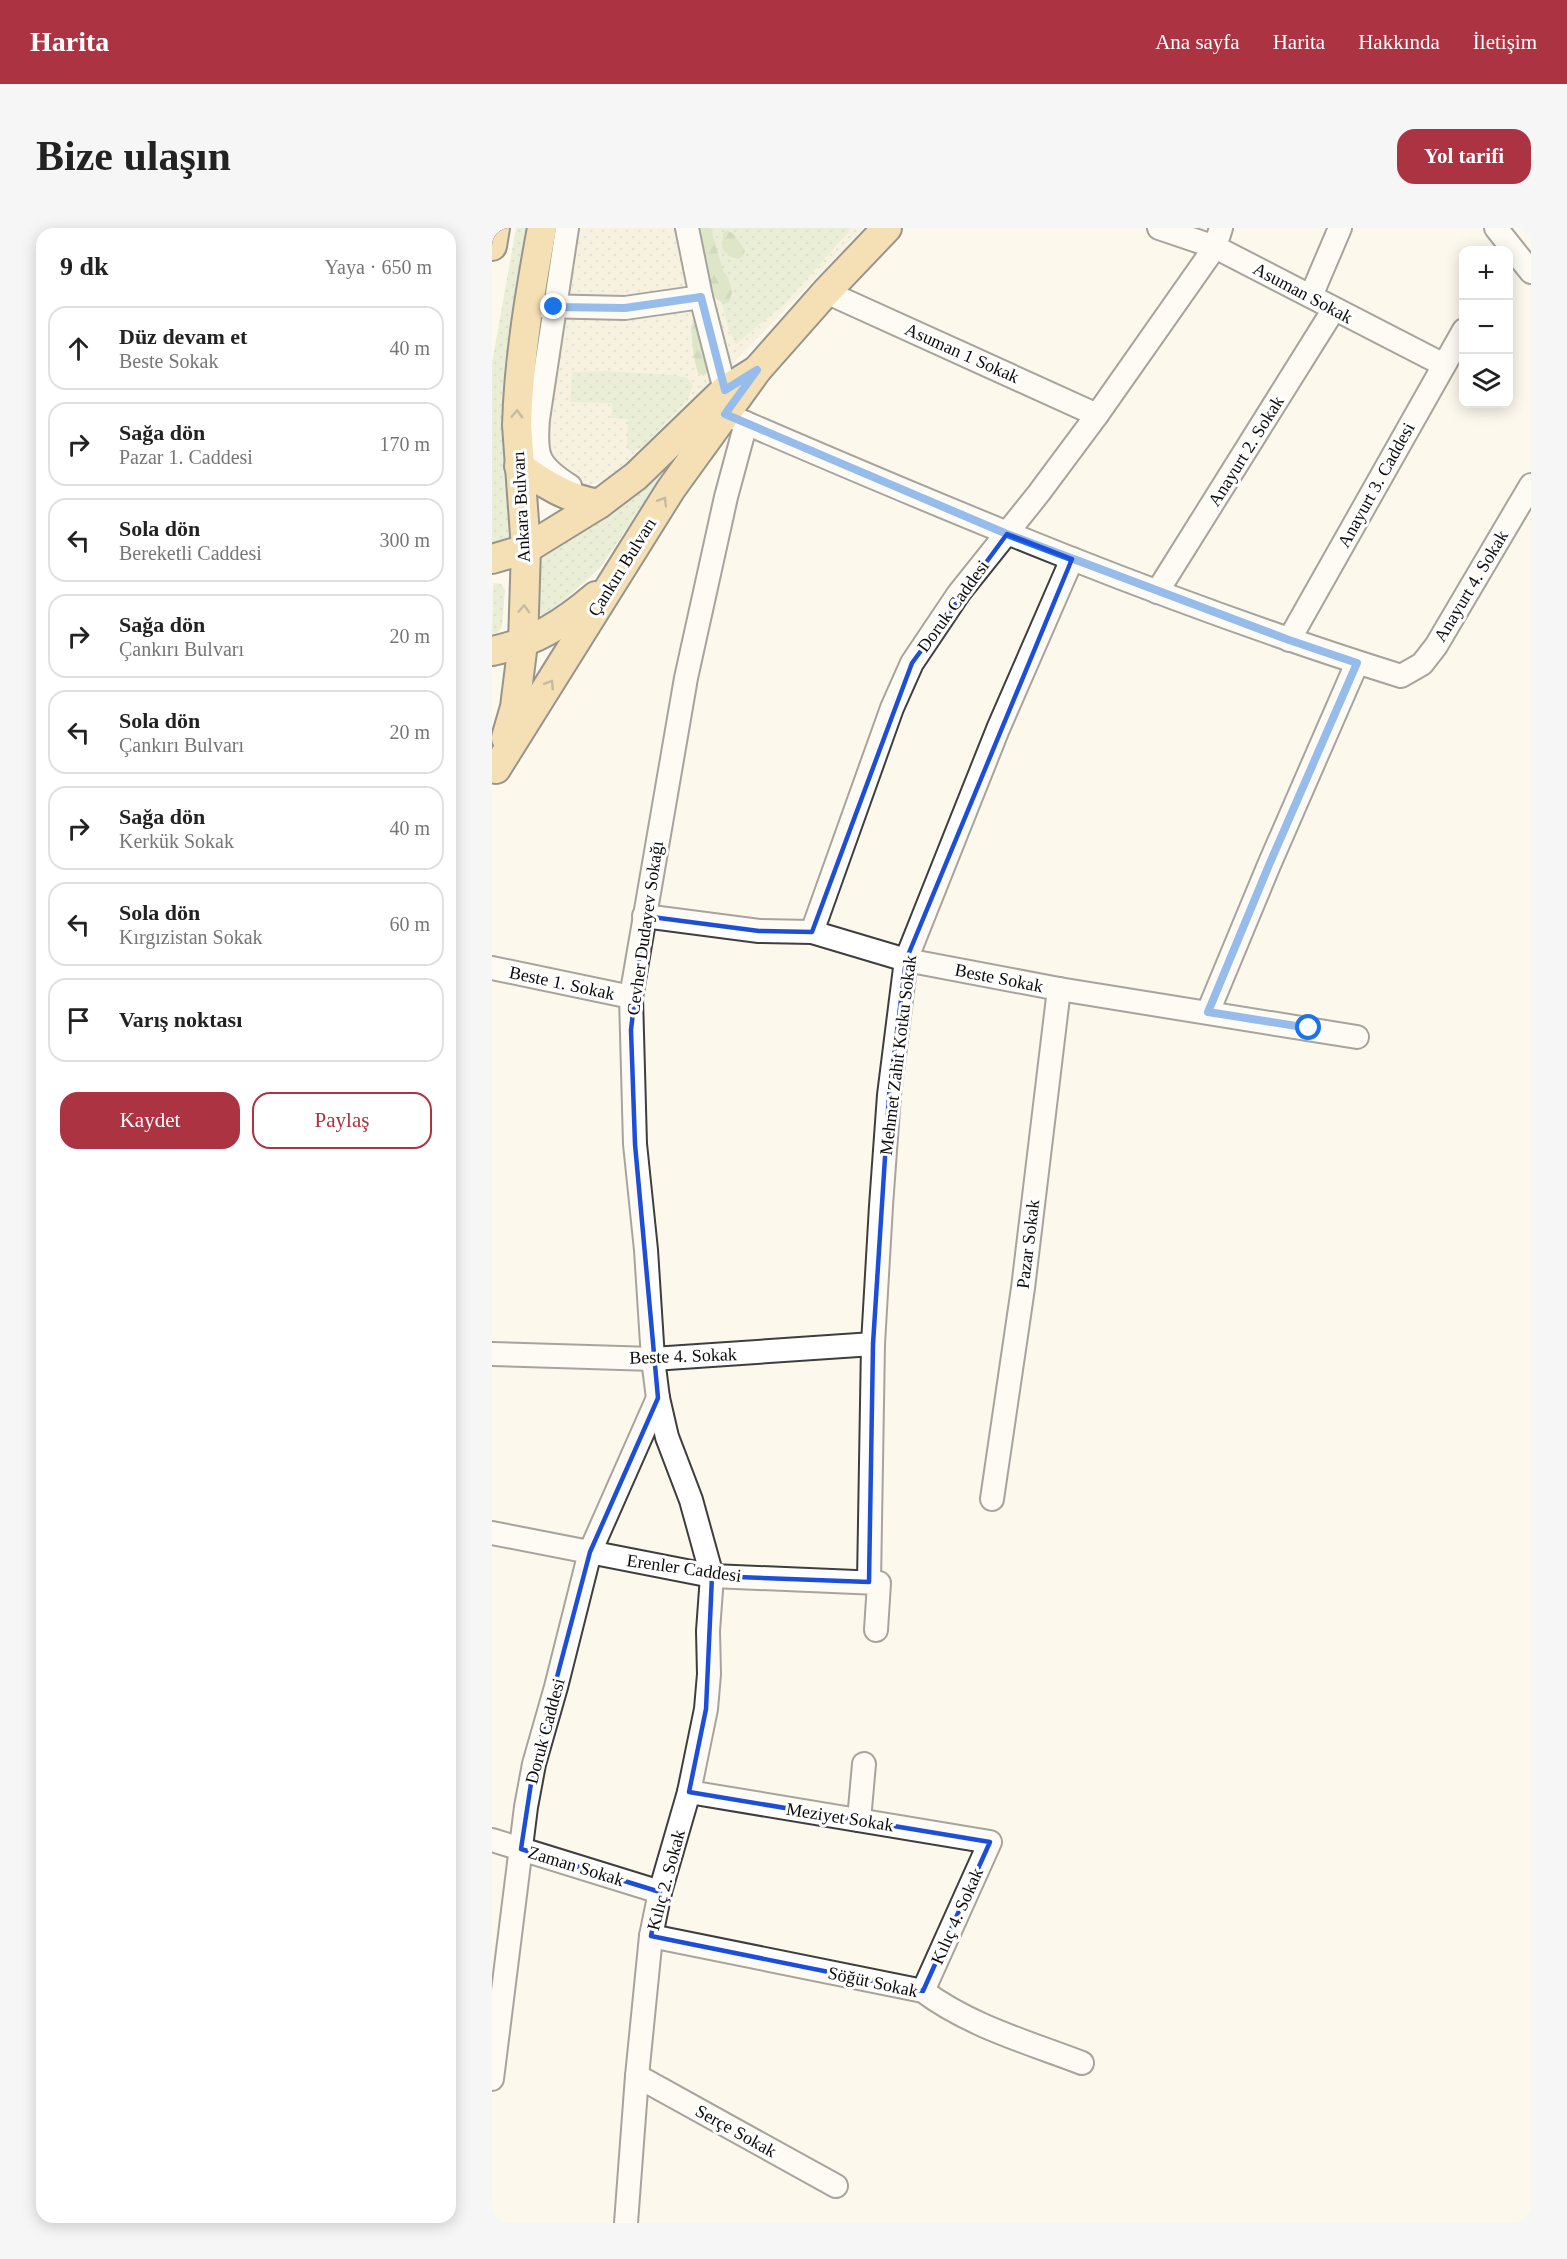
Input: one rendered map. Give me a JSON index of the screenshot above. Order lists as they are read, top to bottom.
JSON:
{
  "streets": {
    "main road": ["Ankara Bulvarı", "Çankırı Bulvarı"],
    "street": [
      "Asuman Sokak",
      "Asuman 1 Sokak",
      "Anayurt 2. Sokak",
      "Anayurt 3. Caddesi",
      "Anayurt 4. Sokak",
      "Doruk Caddesi",
      "Cevher Dudayev Sokağı",
      "Beste Sokak",
      "Beste 1. Sokak",
      "Mehmet Zahit Kotku Sokak",
      "Pazar Sokak",
      "Beste 4. Sokak",
      "Erenler Caddesi",
      "Meziyet Sokak",
      "Zaman Sokak",
      "Kılıç 2. Sokak",
      "Kılıç 4. Sokak",
      "Söğüt Sokak",
      "Serçe Sokak"
    ]
  },
  "crossings": [
    ["Asuman Sokak", "Anayurt 2. Sokak"],
    ["Asuman Sokak", "Anayurt 3. Caddesi"],
    ["Asuman Sokak", "Doruk Caddesi"],
    ["Asuman 1 Sokak", "Çankırı Bulvarı"],
    ["Asuman 1 Sokak", "Doruk Caddesi"],
    ["Ankara Bulvarı", "Çankırı Bulvarı"],
    ["Çankırı Bulvarı", "Cevher Dudayev Sokağı"],
    ["Doruk Caddesi", "Cevher Dudayev Sokağı"],
    ["Doruk Caddesi", "Beste Sokak"],
    ["Doruk Caddesi", "Erenler Caddesi"],
    ["Doruk Caddesi", "Zaman Sokak"],
    ["Cevher Dudayev Sokağı", "Beste Sokak"],
    ["Cevher Dudayev Sokağı", "Beste 1. Sokak"],
    ["Cevher Dudayev Sokağı", "Beste 4. Sokak"],
    ["Cevher Dudayev Sokağı", "Erenler Caddesi"],
    ["Cevher Dudayev Sokağı", "Kılıç 2. Sokak"],
    ["Beste Sokak", "Mehmet Zahit Kotku Sokak"],
    ["Beste Sokak", "Pazar Sokak"],
    ["Mehmet Zahit Kotku Sokak", "Beste 4. Sokak"],
    ["Mehmet Zahit Kotku Sokak", "Erenler Caddesi"],
    ["Erenler Caddesi", "Kılıç 2. Sokak"],
    ["Meziyet Sokak", "Kılıç 2. Sokak"],
    ["Meziyet Sokak", "Kılıç 4. Sokak"],
    ["Zaman Sokak", "Kılıç 2. Sokak"],
    ["Kılıç 2. Sokak", "Söğüt Sokak"],
    ["Kılıç 2. Sokak", "Serçe Sokak"],
    ["Kılıç 4. Sokak", "Söğüt Sokak"]
  ],
  "one_way": ["Ankara Bulvarı"],
  "page": {
    "header": "Harita",
    "nav": [
      "Ana sayfa",
      "Harita",
      "Hakkında",
      "İletişim"
    ],
    "buttons": [
      "Yol tarifi",
      ["Kaydet", "Paylaş"]
    ],
    "title": "Bize ulaşın",
    "heading": ["9 dk", "Yaya · 650 m"],
    "map_buttons": ["+", "−"],
    "list": [
      ["Düz devam et", "Beste Sokak", "40 m"],
      ["Sağa dön", "Pazar 1. Caddesi", "170 m"],
      ["Sola dön", "Bereketli Caddesi", "300 m"],
      ["Sağa dön", "Çankırı Bulvarı", "20 m"],
      ["Sola dön", "Çankırı Bulvarı", "20 m"],
      ["Sağa dön", "Kerkük Sokak", "40 m"],
      ["Sola dön", "Kırgızistan Sokak", "60 m"],
      "Varış noktası"
    ]
  }
}
